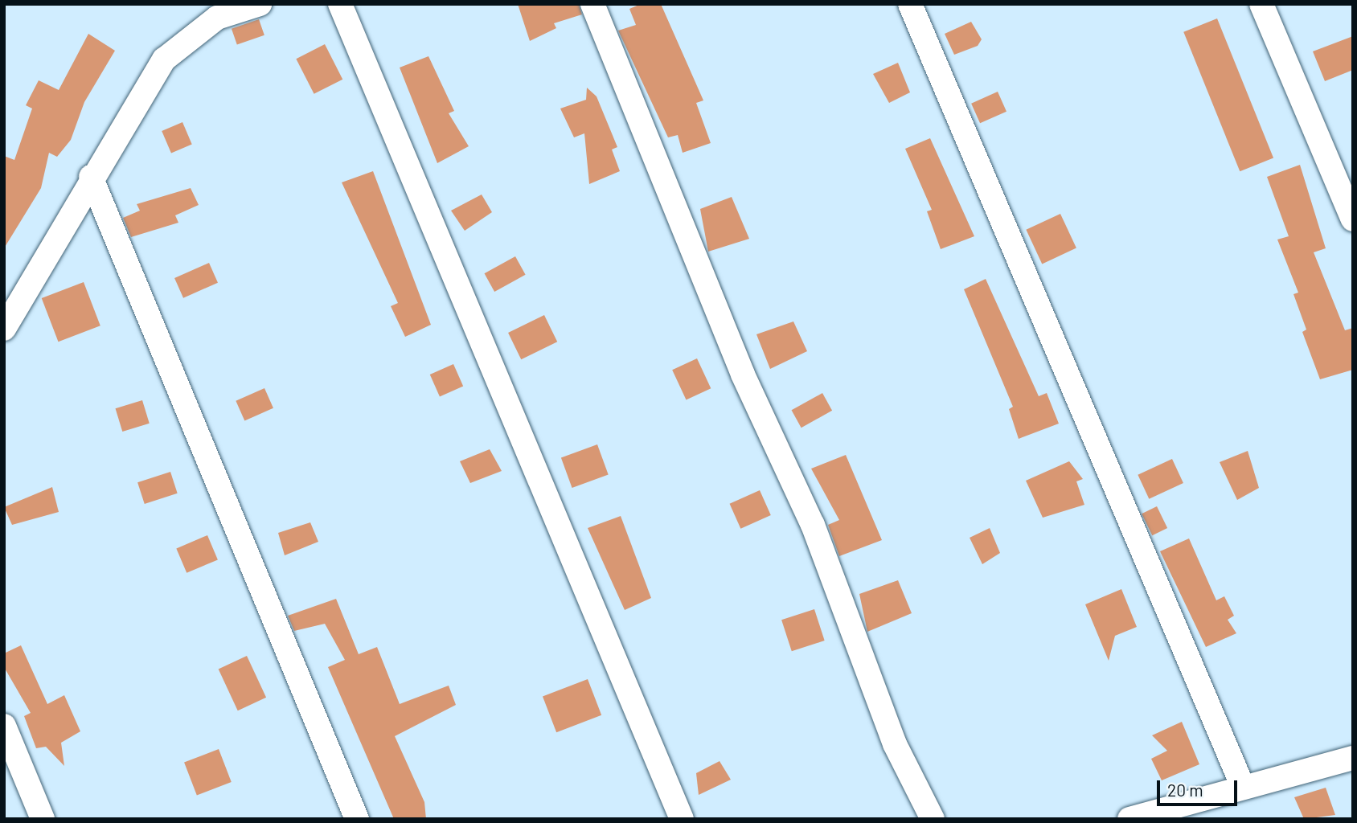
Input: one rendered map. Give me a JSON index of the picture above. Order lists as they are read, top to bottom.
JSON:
{
  "scale_bar": "20 m"
}
